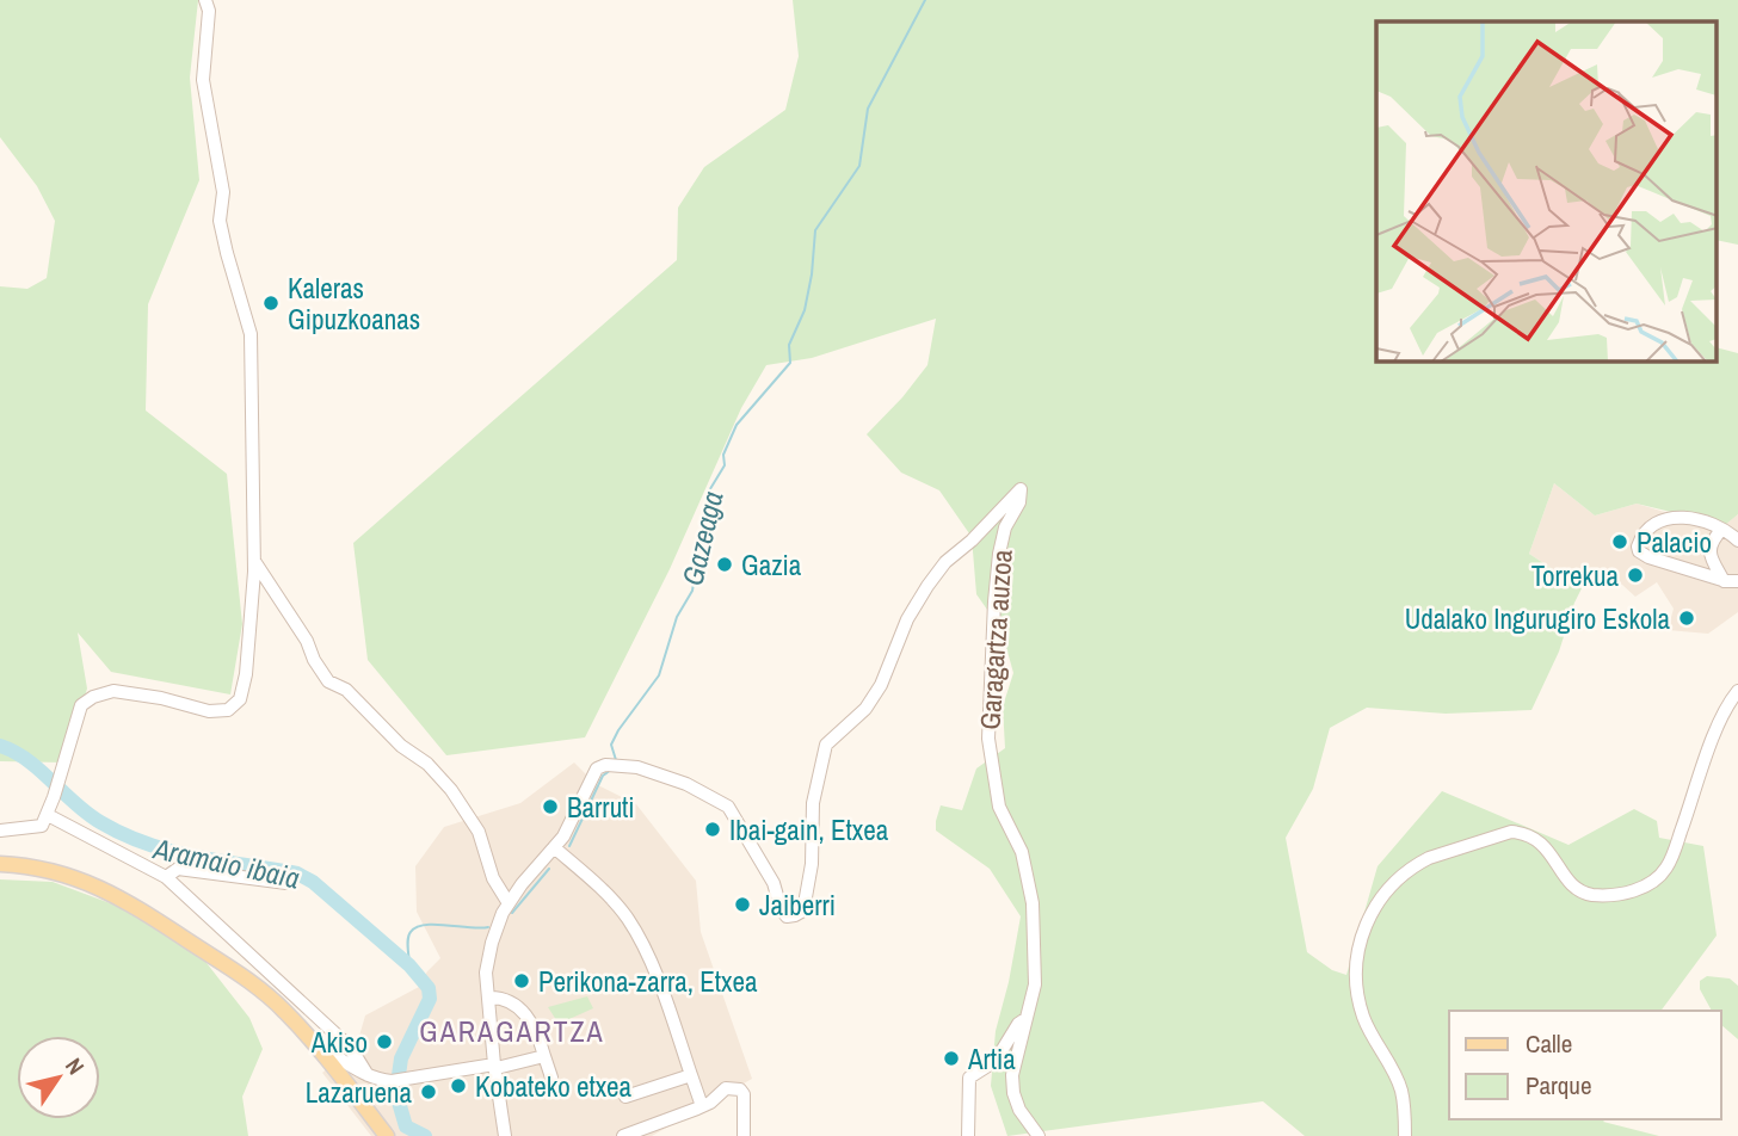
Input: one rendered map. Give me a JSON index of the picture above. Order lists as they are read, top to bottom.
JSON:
{
  "streets": {
    "street": ["Garagartza auzoa"]
  },
  "districts": ["GARAGARTZA"],
  "water": ["Gazeaga", "Aramaio ibaia"],
  "places": [
    "Kaleras Gipuzkoanas",
    "Palacio",
    "Gazia",
    "Torrekua",
    "Udalako Ingurugiro Eskola",
    "Barruti",
    "Ibai-gain, Etxea",
    "Jaiberri",
    "Perikona-zarra, Etxea",
    "Akiso",
    "Artia",
    "Kobateko etxea",
    "Lazaruena"
  ],
  "legend": ["Calle", "Parque"],
  "north": "top right"
}
